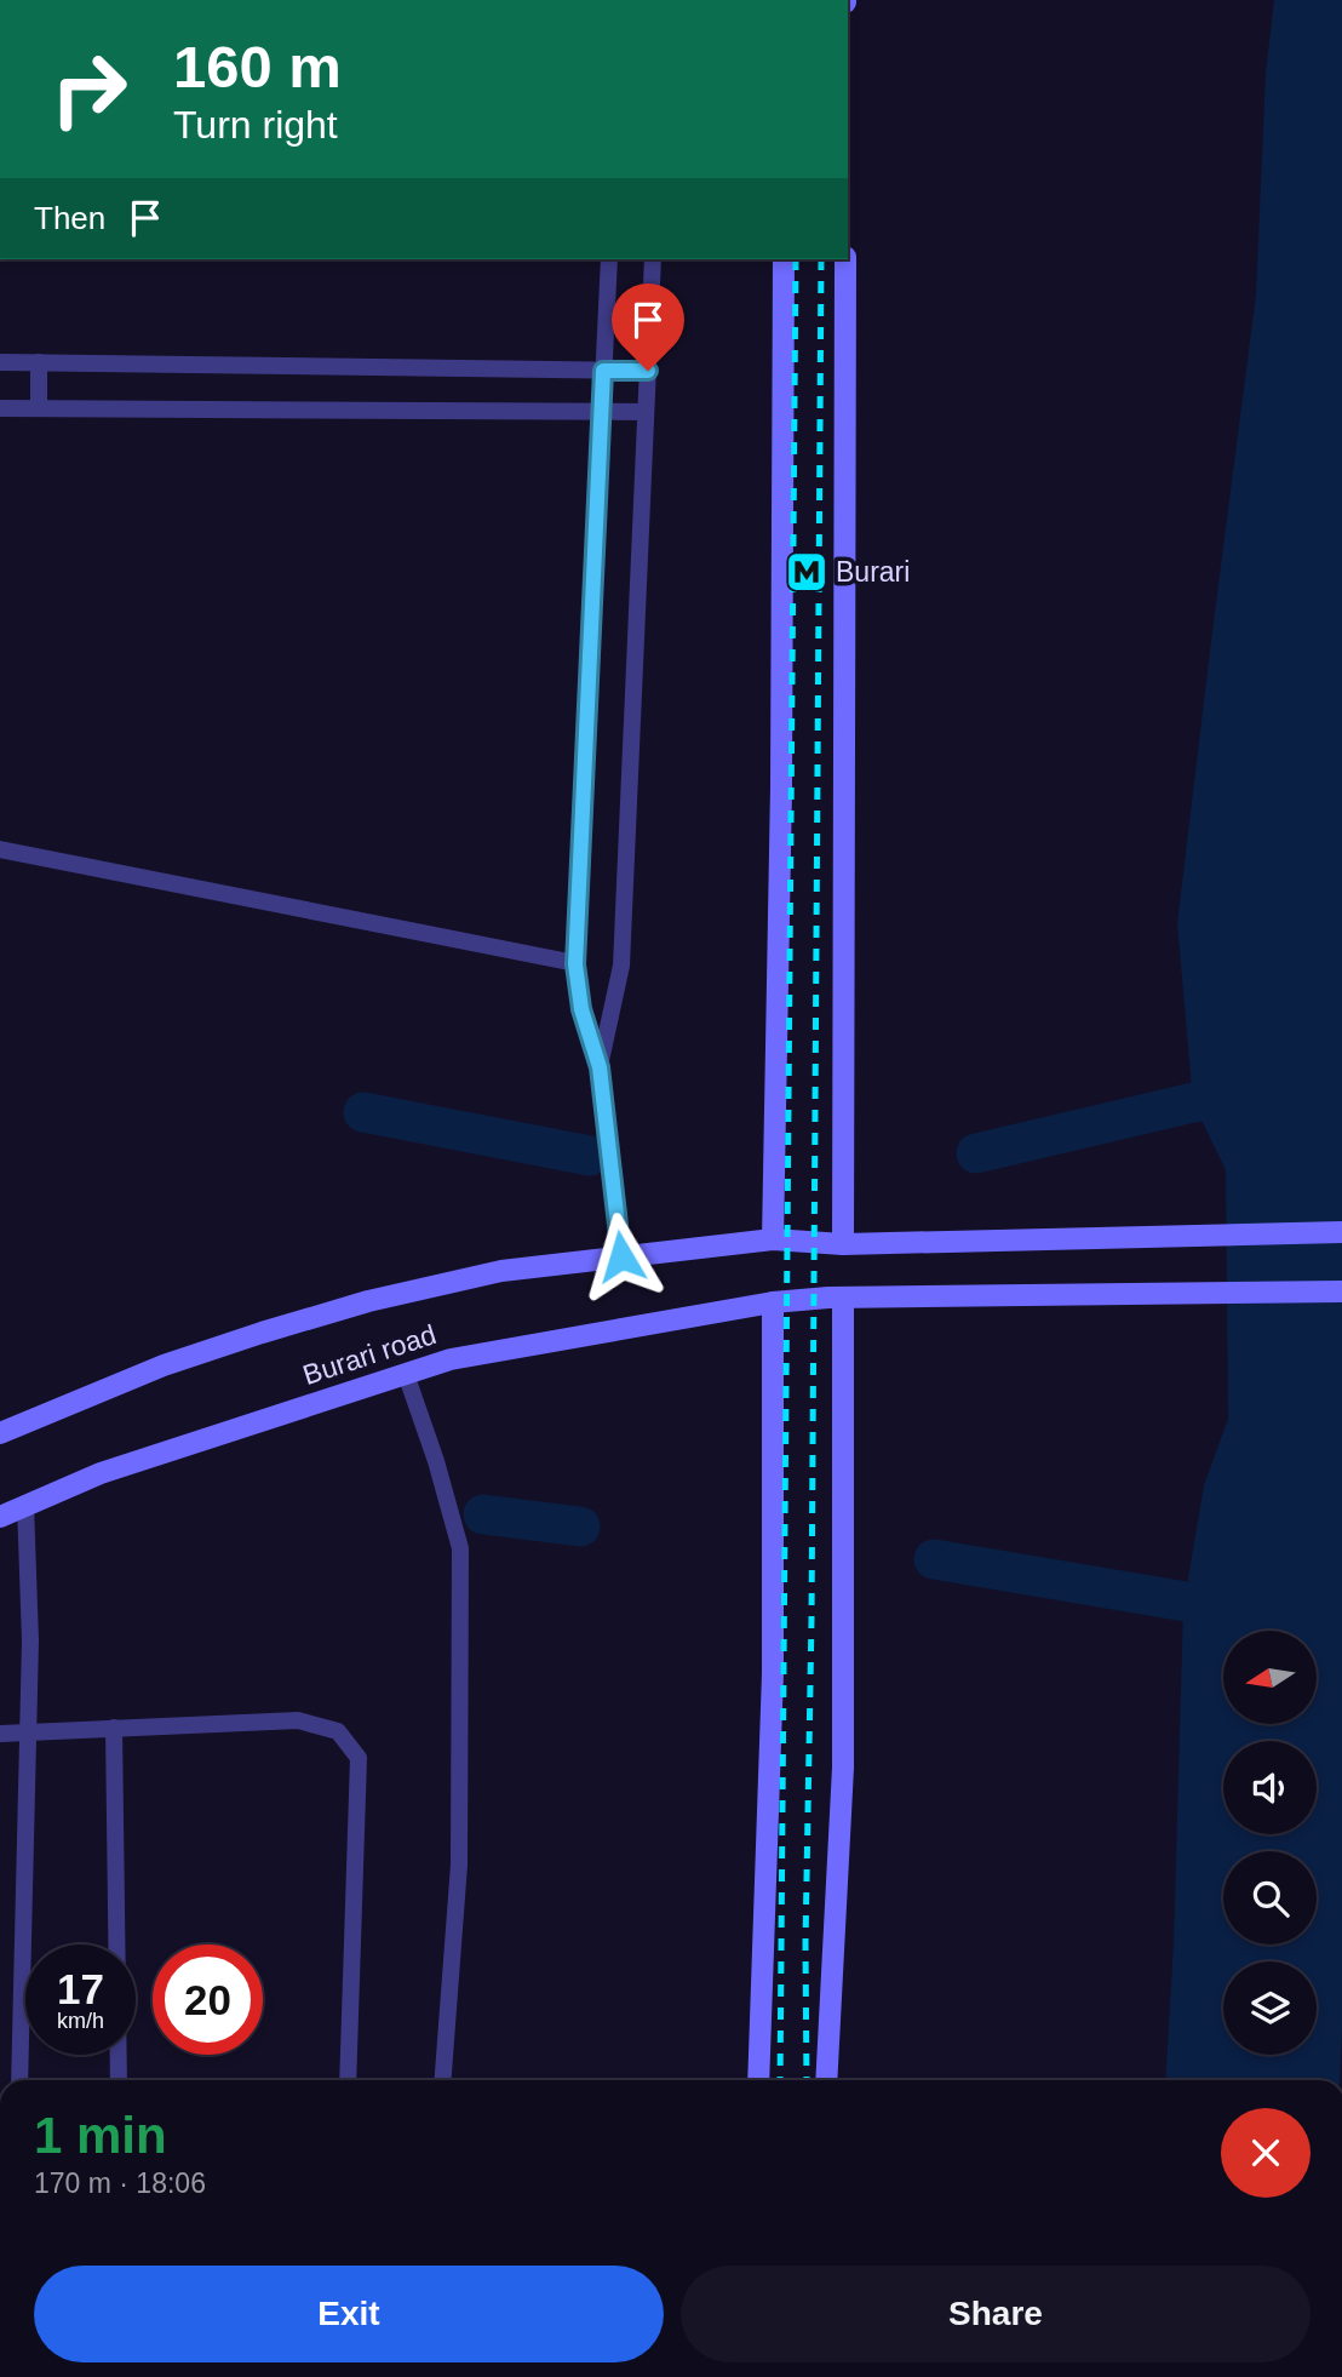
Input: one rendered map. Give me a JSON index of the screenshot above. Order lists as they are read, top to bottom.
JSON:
{
  "streets": {
    "main road": ["Burari road"]
  },
  "places": {
    "metro station": ["Burari"]
  },
  "north": "left",
  "page": {
    "turn": ["160 m", "Turn right"],
    "then": "Then",
    "speed": "17 km/h",
    "limit": "20",
    "heading": ["1 min", "170 m · 18:06"],
    "buttons": ["Exit", "Share"]
  }
}
